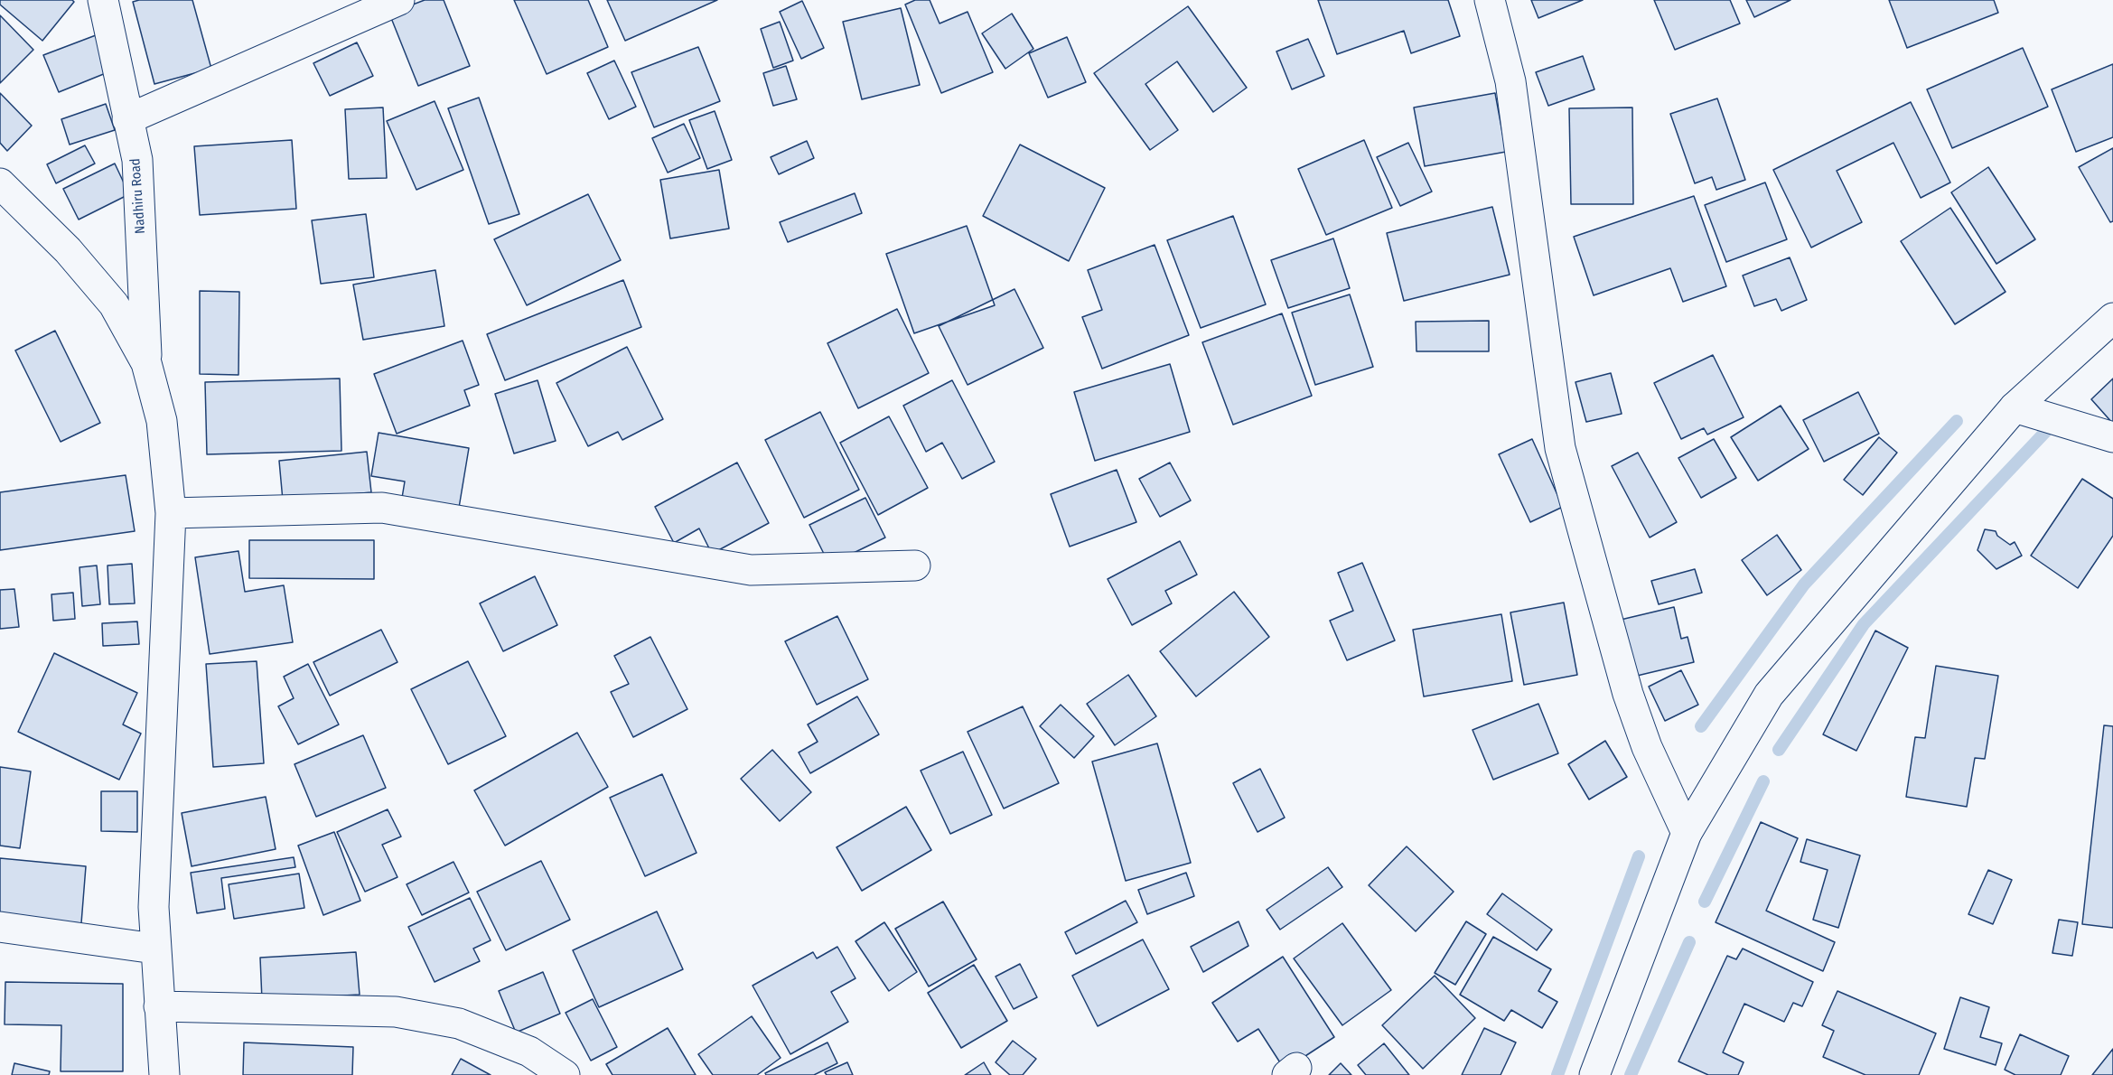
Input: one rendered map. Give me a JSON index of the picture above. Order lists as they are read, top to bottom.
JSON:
{
  "streets": {
    "street": ["Nadhiru Road"]
  }
}
